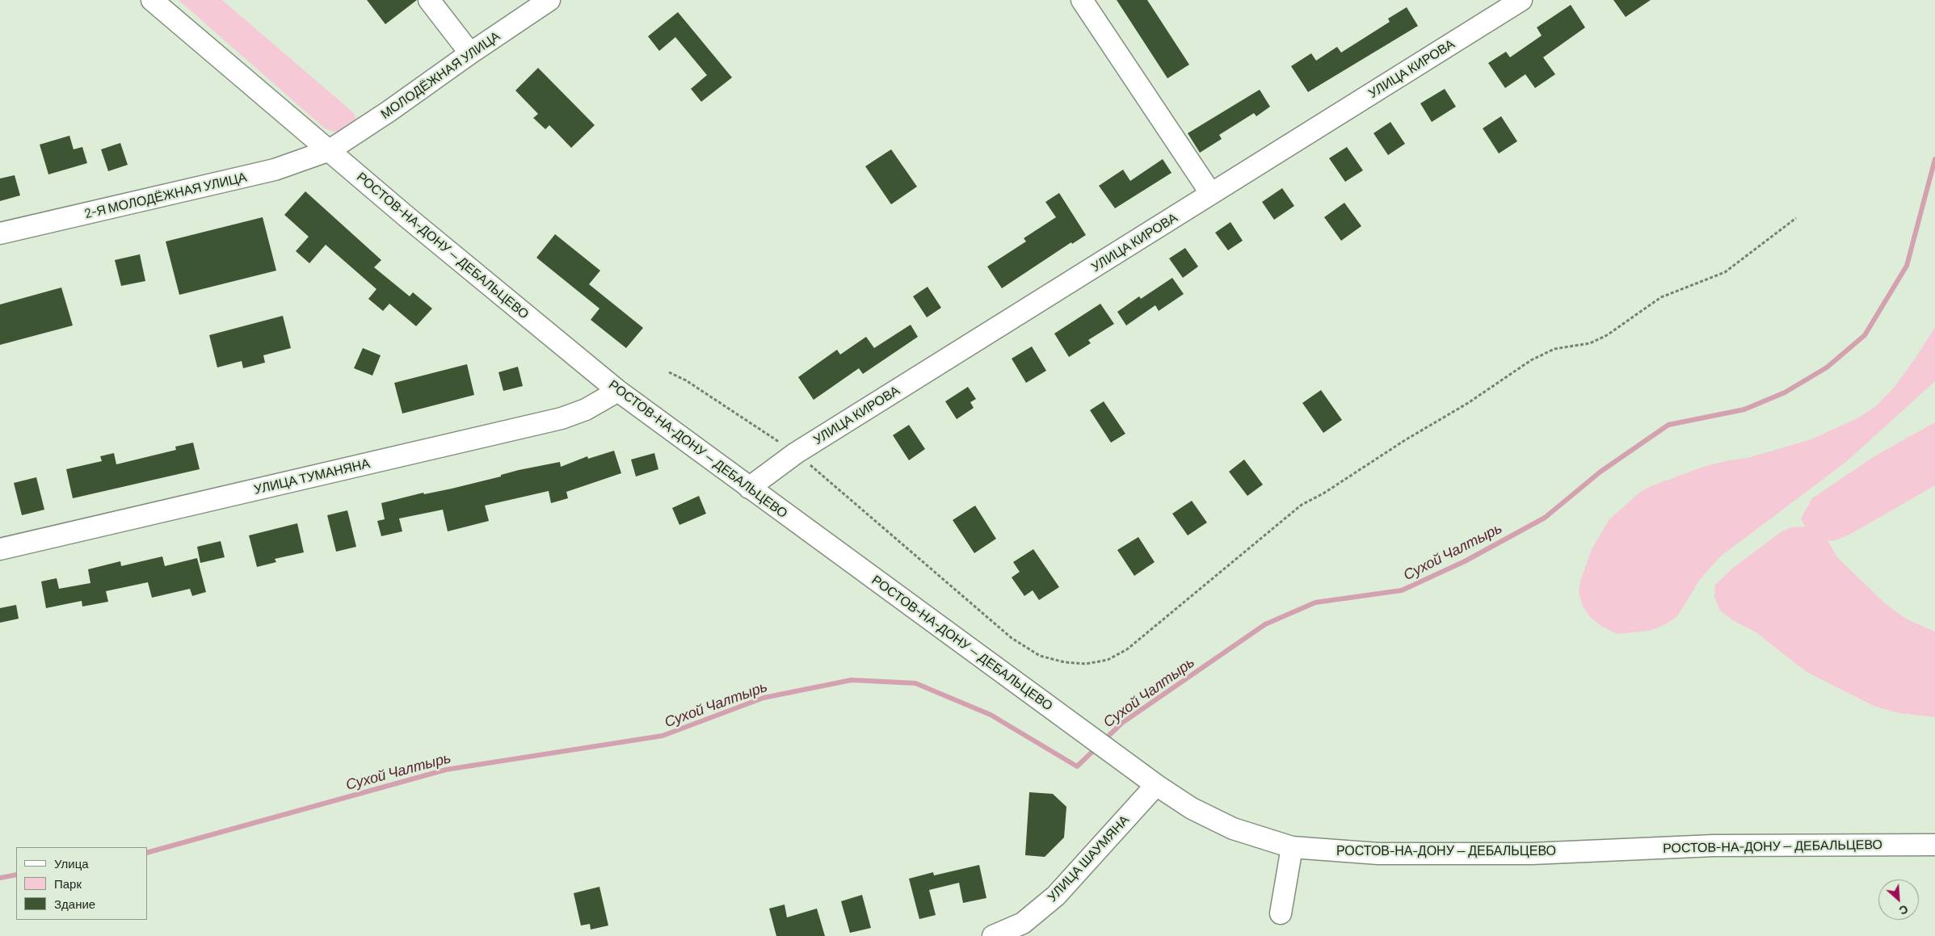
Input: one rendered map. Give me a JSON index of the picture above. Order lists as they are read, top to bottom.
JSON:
{
  "streets": {
    "street": [
      "УЛИЦА КИРОВА",
      "МОЛОДЁЖНАЯ УЛИЦА",
      "2-Я МОЛОДЁЖНАЯ УЛИЦА",
      "РОСТОВ-НА-ДОНУ — ДЕБАЛЬЦЕВО",
      "УЛИЦА ТУМАНЯНА",
      "УЛИЦА ШАУМЯНА"
    ]
  },
  "crossings": [
    ["УЛИЦА КИРОВА", "РОСТОВ-НА-ДОНУ — ДЕБАЛЬЦЕВО"],
    ["МОЛОДЁЖНАЯ УЛИЦА", "2-Я МОЛОДЁЖНАЯ УЛИЦА"],
    ["МОЛОДЁЖНАЯ УЛИЦА", "РОСТОВ-НА-ДОНУ — ДЕБАЛЬЦЕВО"],
    ["2-Я МОЛОДЁЖНАЯ УЛИЦА", "РОСТОВ-НА-ДОНУ — ДЕБАЛЬЦЕВО"],
    ["РОСТОВ-НА-ДОНУ — ДЕБАЛЬЦЕВО", "УЛИЦА ТУМАНЯНА"],
    ["РОСТОВ-НА-ДОНУ — ДЕБАЛЬЦЕВО", "УЛИЦА ШАУМЯНА"]
  ],
  "water": ["Сухой Чалтырь"],
  "legend": ["Улица", "Парк", "Здание"],
  "north": "bottom right"
}
